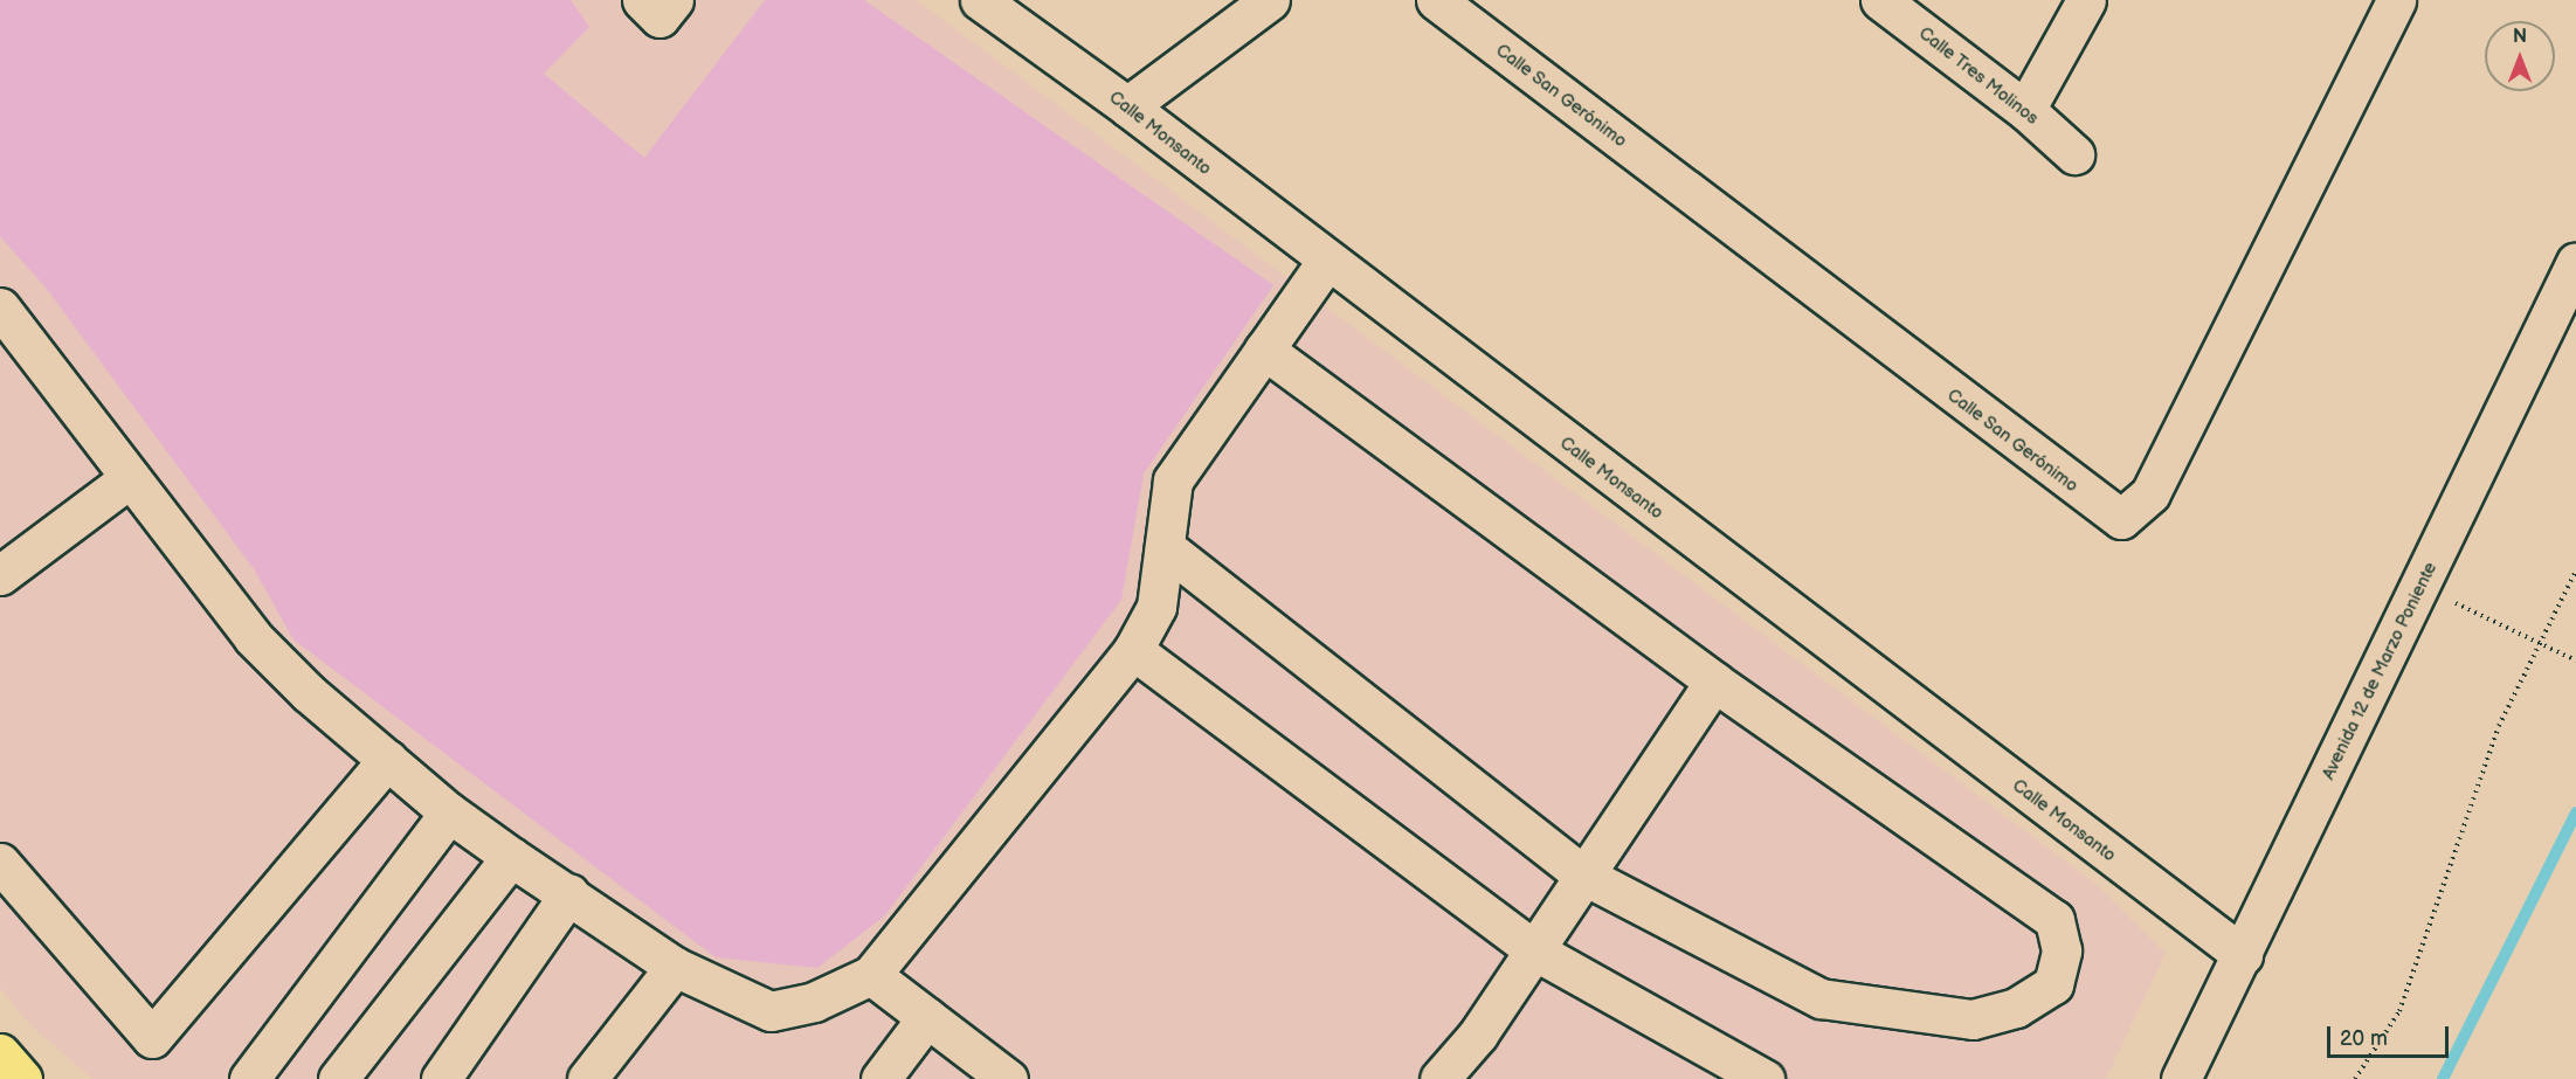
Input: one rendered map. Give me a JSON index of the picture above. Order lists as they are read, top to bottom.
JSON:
{
  "streets": {
    "street": [
      "Calle Tres Molinos",
      "Calle San Gerónimo",
      "Calle Monsanto",
      "Avenida 12 de Marzo Poniente"
    ]
  },
  "crossings": [
    ["Calle Monsanto", "Avenida 12 de Marzo Poniente"]
  ],
  "scale_bar": "20 m",
  "north": "top"
}
